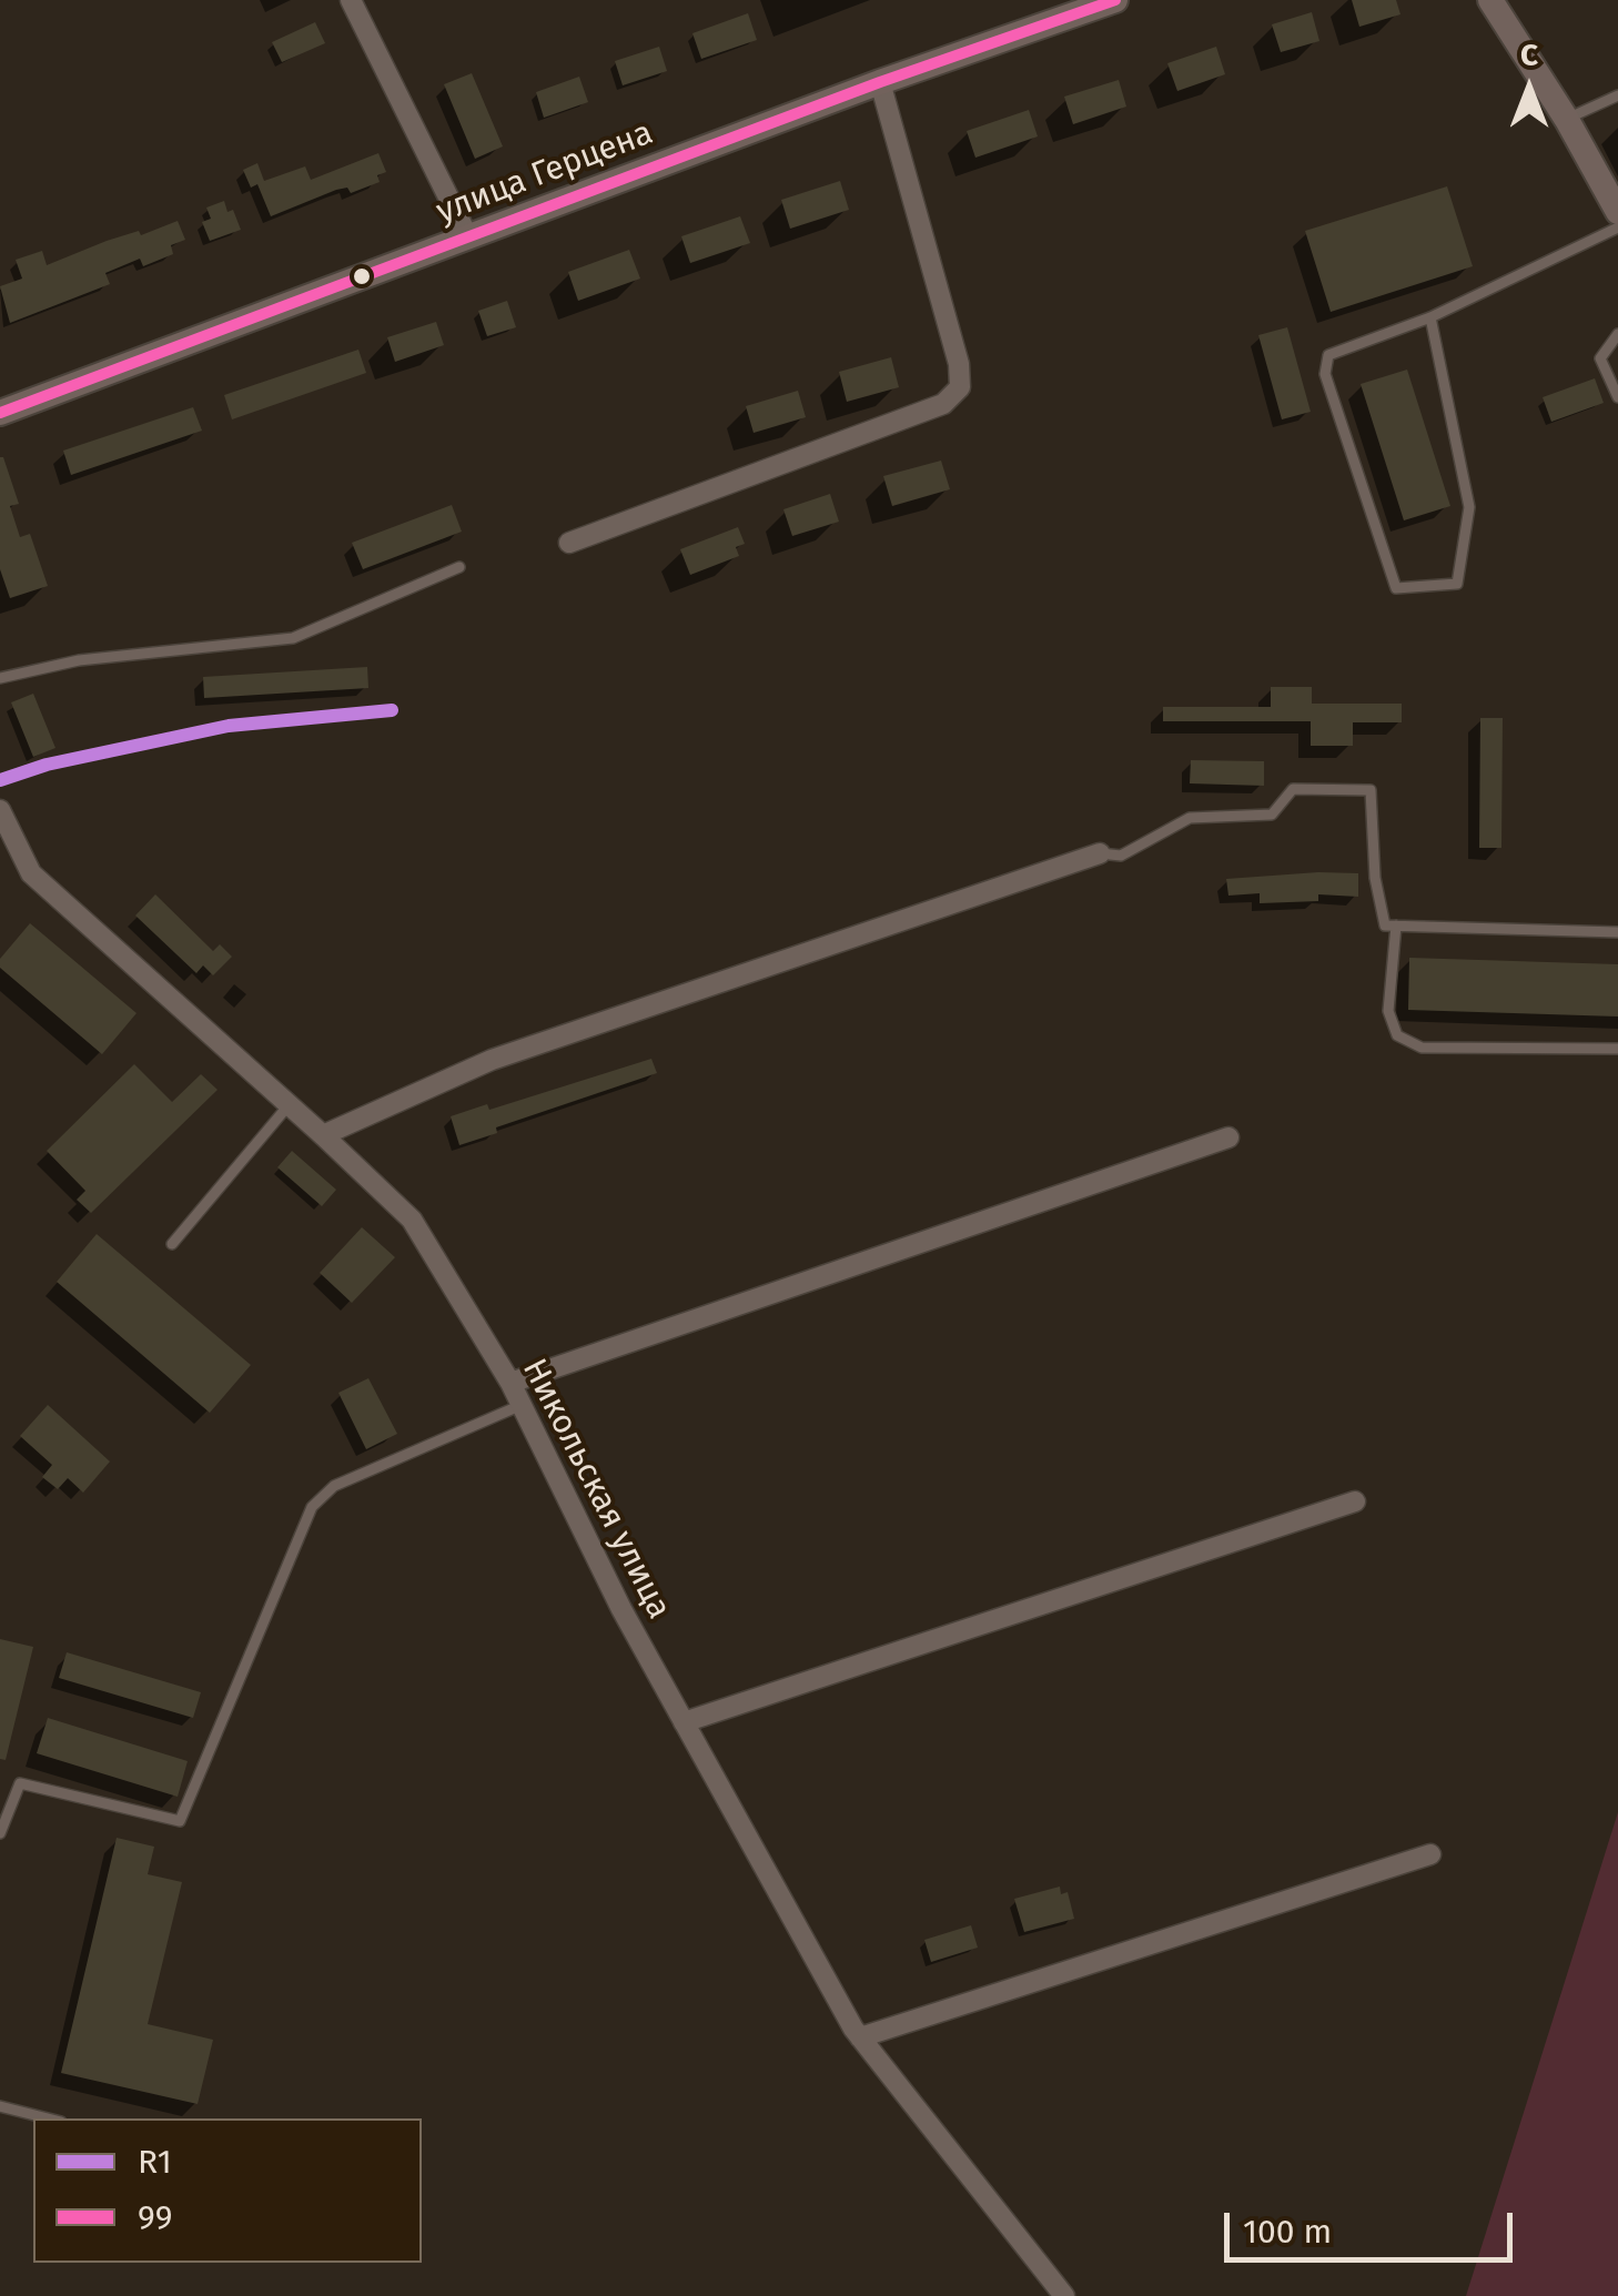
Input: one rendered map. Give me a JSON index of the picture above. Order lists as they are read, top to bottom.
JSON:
{
  "streets": {
    "main road": ["улица Герцена"],
    "street": ["Никольская улица"]
  },
  "lines": ["transit line 99", "transit line R1"],
  "legend": ["R1", "99"],
  "scale_bar": "100 m",
  "north": "top"
}
